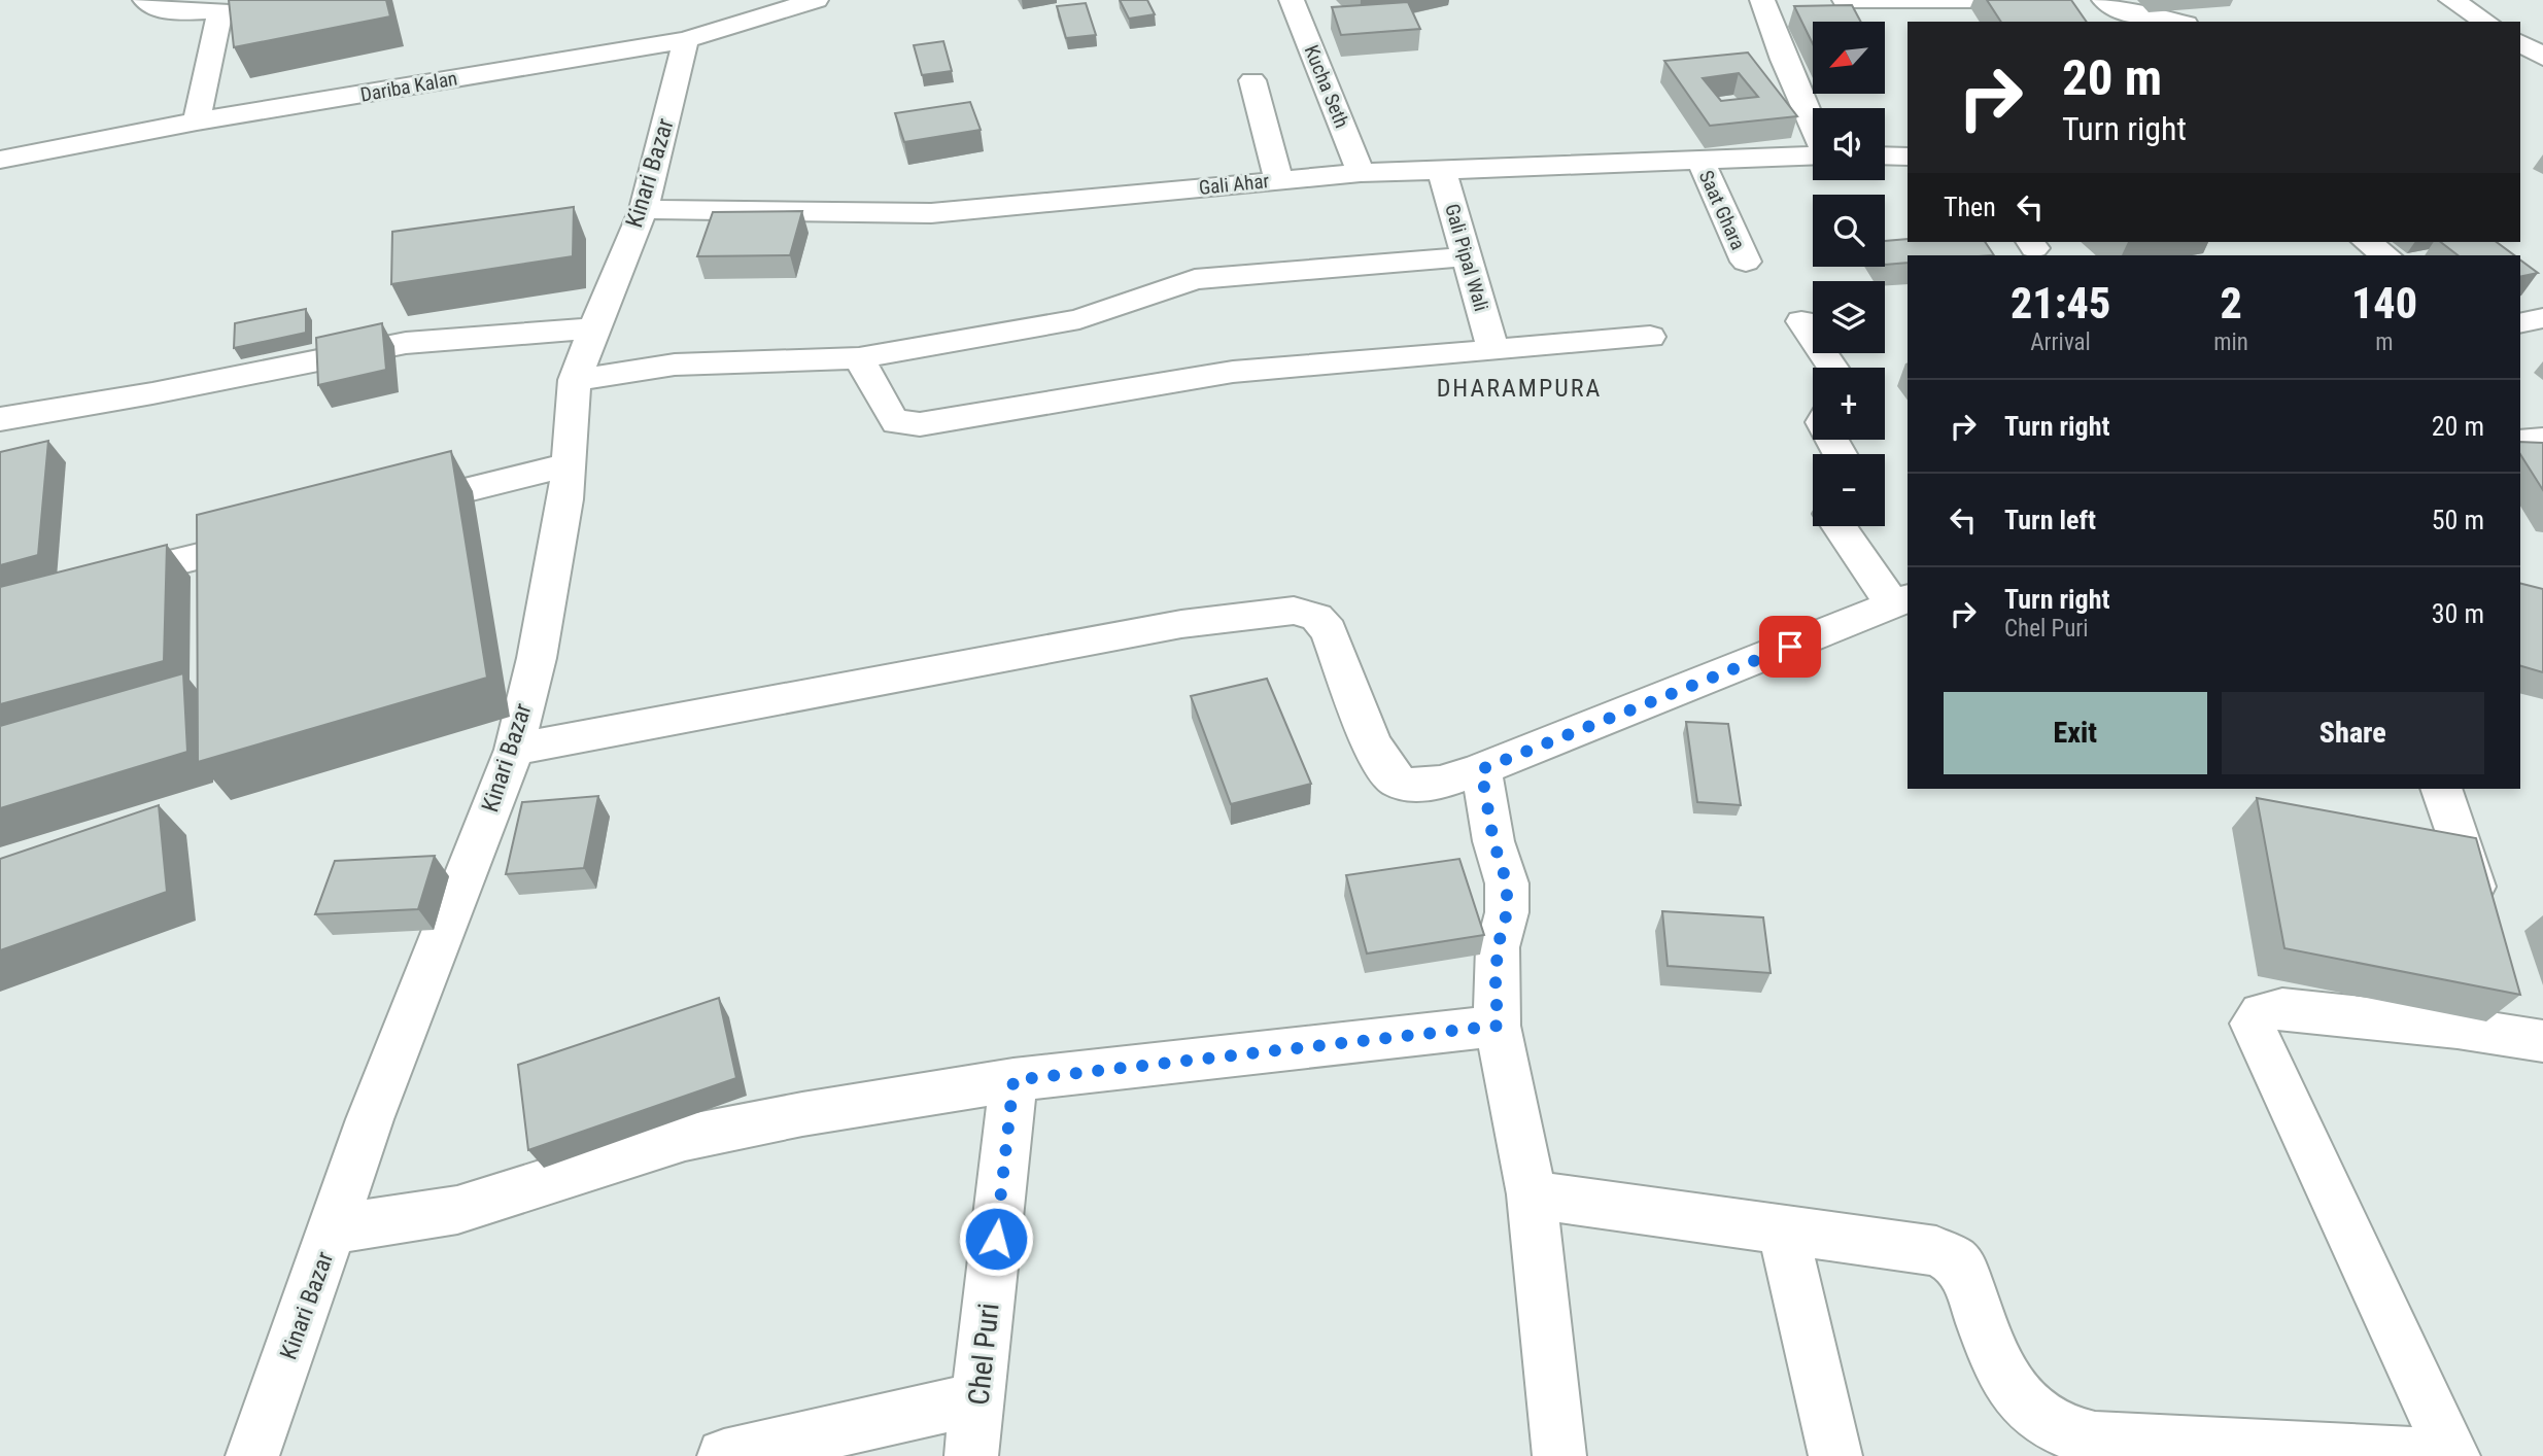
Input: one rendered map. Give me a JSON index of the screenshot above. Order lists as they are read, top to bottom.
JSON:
{
  "streets": {
    "street": [
      "Dariba Kalan",
      "Kucha Seth",
      "Kinari Bazar",
      "Gali Ahar",
      "Saat Ghara",
      "Gali Pipal Wali",
      "Chel Puri"
    ]
  },
  "crossings": [
    ["Dariba Kalan", "Kinari Bazar"],
    ["Kucha Seth", "Gali Ahar"],
    ["Kinari Bazar", "Gali Ahar"],
    ["Gali Ahar", "Saat Ghara"],
    ["Gali Ahar", "Gali Pipal Wali"]
  ],
  "districts": ["DHARAMPURA"],
  "north": "bottom left",
  "page": {
    "map_buttons": ["+", "−"],
    "turn": ["20 m", "Turn right"],
    "then": "Then",
    "eta": [
      "21:45",
      "Arrival",
      "2",
      "min",
      "140",
      "m"
    ],
    "list": [
      {
        "name": "Turn right",
        "value": "20 m"
      },
      {
        "name": "Turn left",
        "value": "50 m"
      },
      {
        "name": "Turn right",
        "note": "Chel Puri",
        "value": "30 m"
      }
    ],
    "buttons": ["Exit", "Share"]
  }
}
